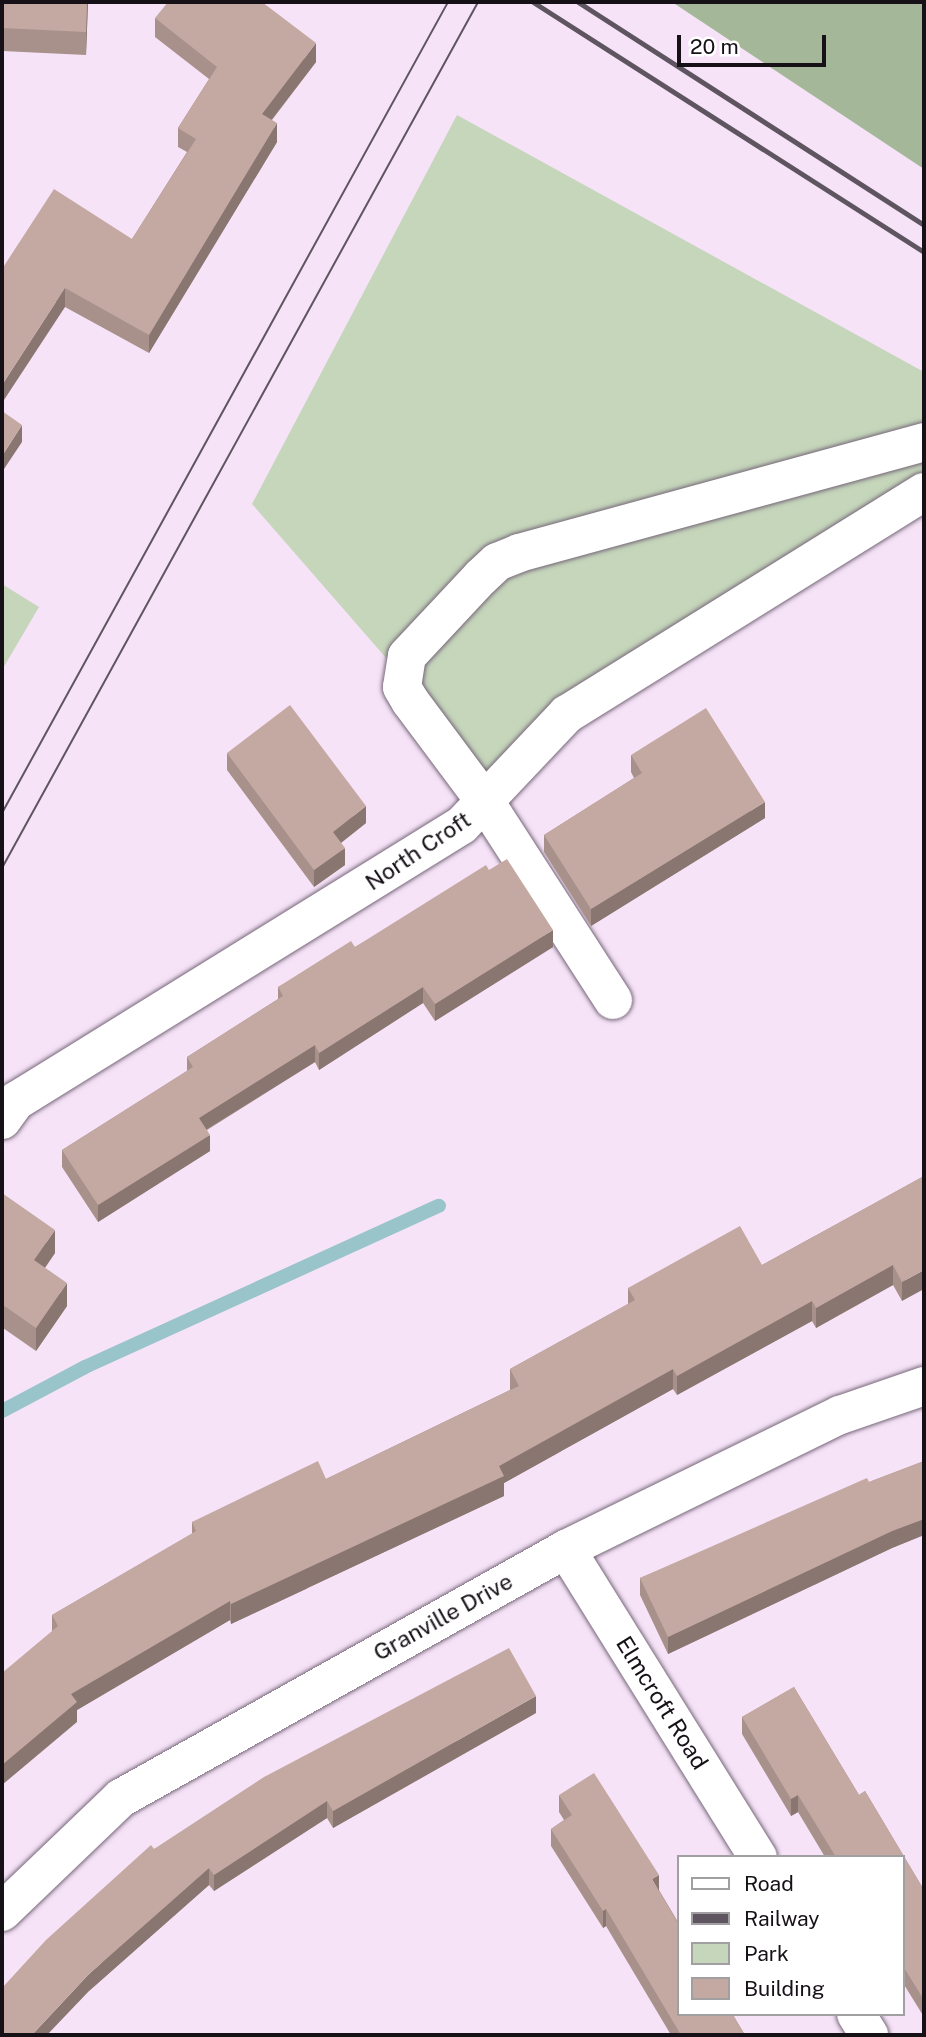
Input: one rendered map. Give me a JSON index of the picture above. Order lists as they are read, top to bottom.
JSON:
{
  "streets": {
    "street": ["North Croft", "Granville Drive", "Elmcroft Road"]
  },
  "crossings": [
    ["Granville Drive", "Elmcroft Road"]
  ],
  "legend": [
    "Road",
    "Railway",
    "Park",
    "Building"
  ],
  "scale_bar": "20 m"
}
